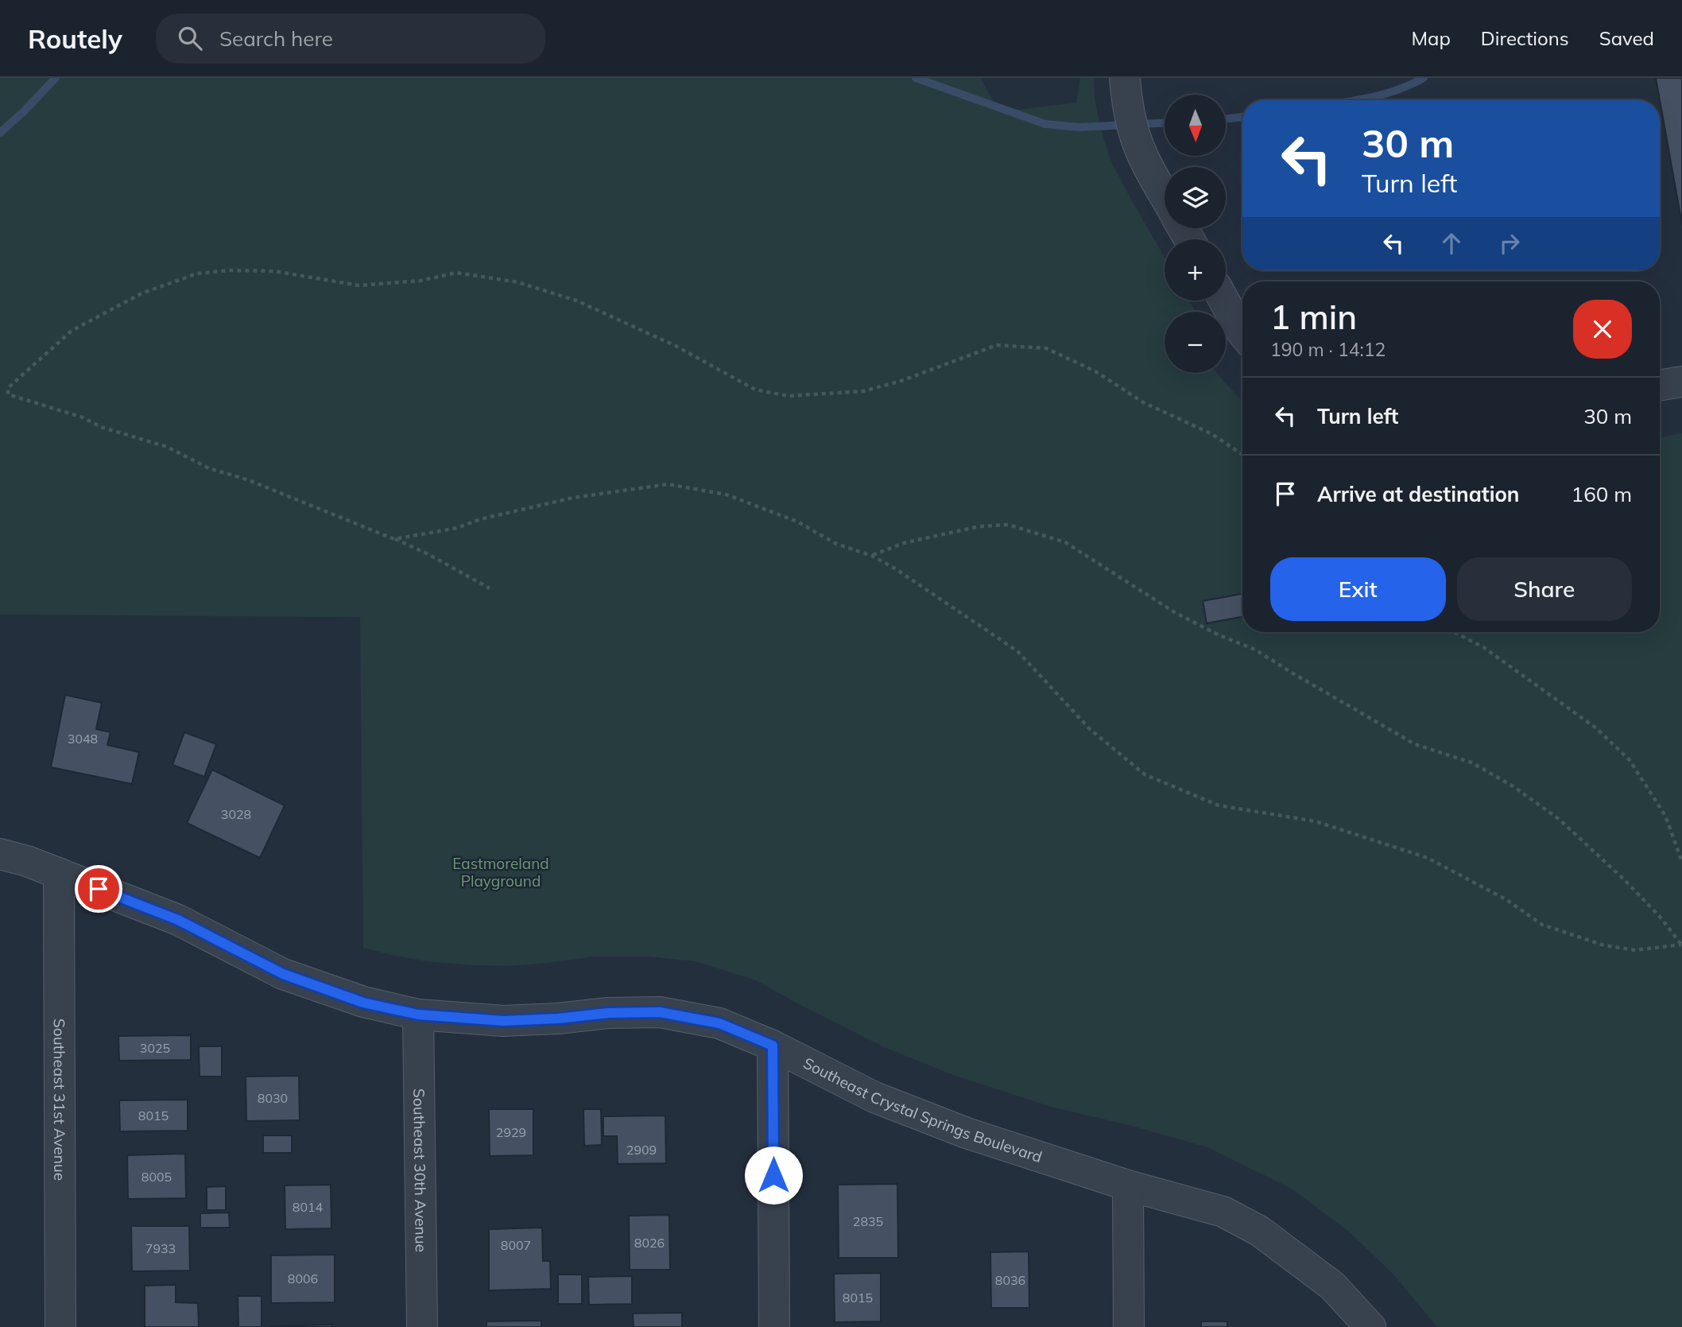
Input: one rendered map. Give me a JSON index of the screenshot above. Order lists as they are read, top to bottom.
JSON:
{
  "streets": {
    "street": ["Southeast 31st Avenue", "Southeast Crystal Springs Boulevard", "Southeast 30th Avenue"]
  },
  "crossings": [
    ["Southeast 31st Avenue", "Southeast Crystal Springs Boulevard"],
    ["Southeast Crystal Springs Boulevard", "Southeast 30th Avenue"]
  ],
  "parks": ["Eastmoreland Playground"],
  "house_numbers": [
    "3048",
    "3028",
    "3025",
    "8030",
    "8015",
    "2929",
    "2909",
    "8005",
    "8014",
    "2835",
    "8026",
    "8007",
    "7933",
    "8006",
    "8036",
    "8015"
  ],
  "north": "bottom",
  "page": {
    "header": "Routely",
    "search": "Search here",
    "nav": ["Map", "Directions", "Saved"],
    "map_buttons": ["+", "−"],
    "turn": ["30 m", "Turn left"],
    "heading": ["1 min", "190 m · 14:12"],
    "list": [
      {
        "name": "Turn left",
        "value": "30 m"
      },
      {
        "name": "Arrive at destination",
        "value": "160 m"
      }
    ],
    "buttons": ["Exit", "Share"]
  }
}
